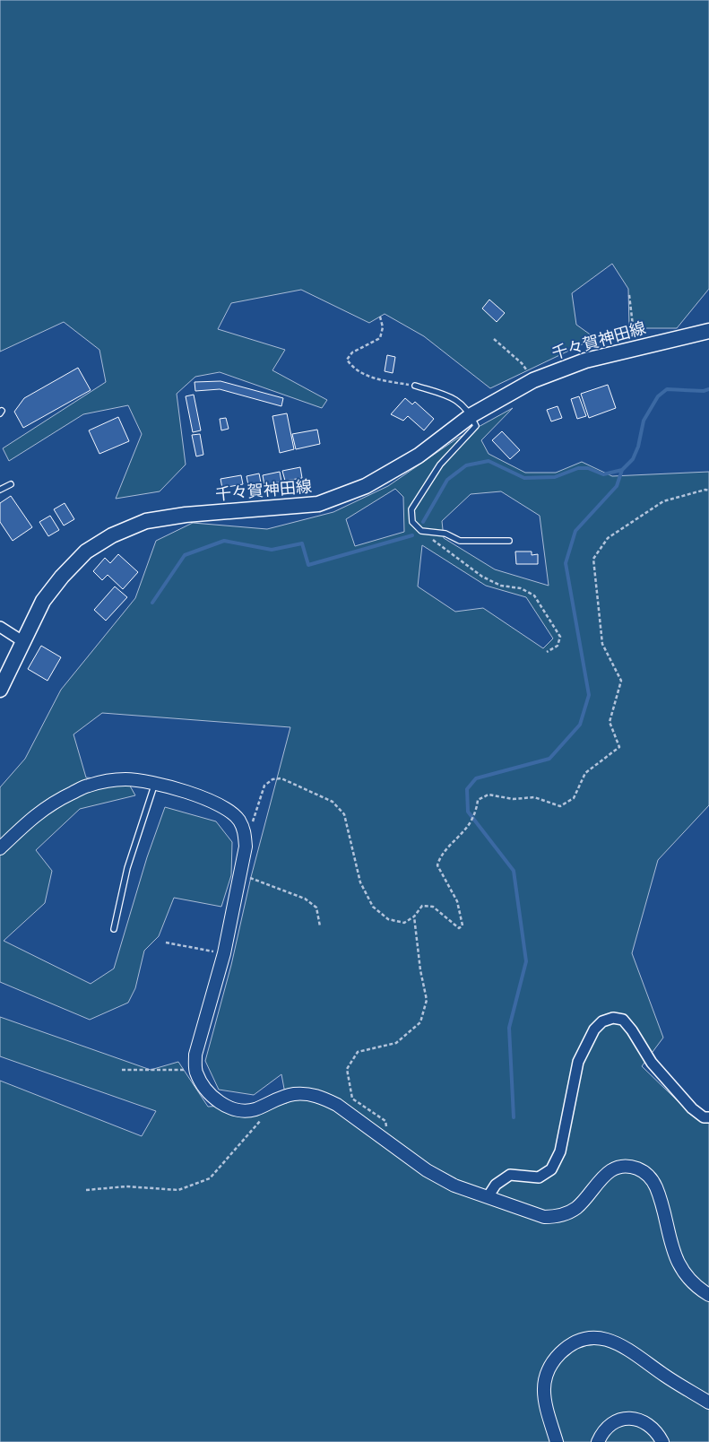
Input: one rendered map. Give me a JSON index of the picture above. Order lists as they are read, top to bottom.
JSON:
{
  "streets": {
    "main road": ["千々賀神田線"]
  }
}
